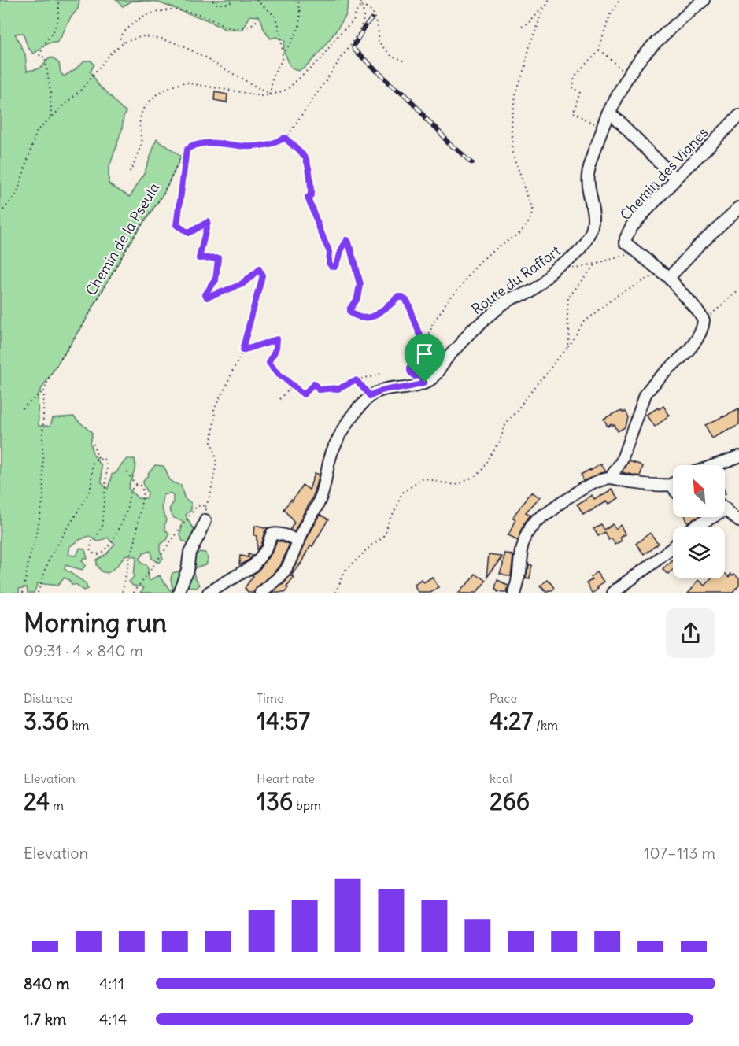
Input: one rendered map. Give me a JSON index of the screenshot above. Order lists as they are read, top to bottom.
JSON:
{
  "streets": {
    "street": ["Chemin des Vignes", "Route du Raffort"],
    "path": ["Chemin de la Pseula"]
  },
  "north": "top left",
  "page": {
    "heading": ["Morning run", "09:31 · 4 × 840 m"],
    "stats": [
      ["Distance", "3.36 km"],
      ["Time", "14:57"],
      ["Pace", "4:27 /km"],
      ["Elevation", "24 m"],
      ["Heart rate", "136 bpm"],
      ["kcal", "266"]
    ],
    "chart": ["Elevation", "107–113 m"],
    "list": [
      {
        "name": "840 m",
        "note": "4:11"
      },
      {
        "name": "1.7 km",
        "note": "4:14"
      }
    ]
  }
}
